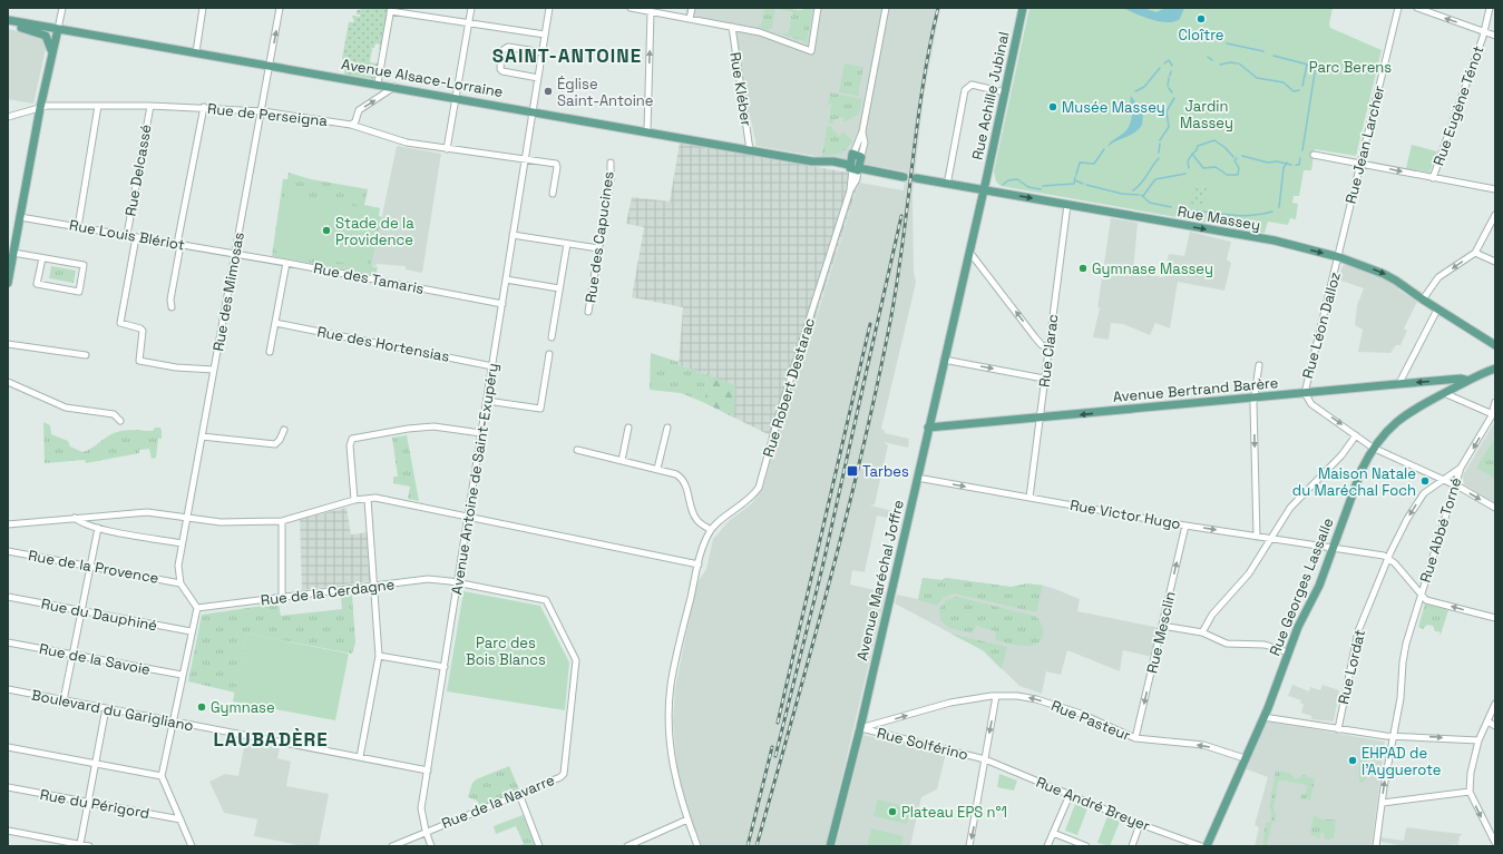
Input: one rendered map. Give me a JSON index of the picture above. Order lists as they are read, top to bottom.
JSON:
{
  "streets": {
    "main road": [
      "Avenue Alsace-Lorraine",
      "Rue Achille Jubinal",
      "Rue Massey",
      "Avenue Bertrand Barère",
      "Avenue Maréchal Joffre",
      "Rue Georges Lassalle"
    ],
    "street": [
      "Rue Kléber",
      "Rue Eugène Ténot",
      "Rue de Perseigna",
      "Rue Jean Larcher",
      "Rue Delcassé",
      "Rue Louis Blériot",
      "Rue des Capucines",
      "Rue des Tamaris",
      "Rue des Mimosas",
      "Rue Léon Dalloz",
      "Rue des Hortensias",
      "Rue Clarac",
      "Rue Robert Destarac",
      "Avenue Antoine de Saint-Exupéry",
      "Rue Victor Hugo",
      "Rue Abbé Torné",
      "Rue de la Provence",
      "Rue de la Cerdagne",
      "Rue du Dauphiné",
      "Rue Mesclin",
      "Rue de la Savoie",
      "Rue Lordat",
      "Boulevard du Garigliano",
      "Rue Pasteur",
      "Rue Solférino",
      "Rue de la Navarre",
      "Rue du Périgord",
      "Rue André Breyer"
    ]
  },
  "crossings": [
    ["Avenue Alsace-Lorraine", "Rue Kléber"],
    ["Avenue Alsace-Lorraine", "Rue des Mimosas"],
    ["Avenue Alsace-Lorraine", "Rue Robert Destarac"],
    ["Avenue Alsace-Lorraine", "Avenue Antoine de Saint-Exupéry"],
    ["Rue Achille Jubinal", "Rue Massey"],
    ["Rue Achille Jubinal", "Avenue Maréchal Joffre"],
    ["Rue de Perseigna", "Rue Delcassé"],
    ["Rue de Perseigna", "Rue des Mimosas"],
    ["Rue de Perseigna", "Avenue Antoine de Saint-Exupéry"],
    ["Rue Jean Larcher", "Rue Massey"],
    ["Rue Jean Larcher", "Rue Léon Dalloz"],
    ["Rue Delcassé", "Rue Louis Blériot"],
    ["Rue Massey", "Rue Léon Dalloz"],
    ["Rue Massey", "Rue Clarac"],
    ["Rue Massey", "Avenue Maréchal Joffre"],
    ["Rue Louis Blériot", "Rue des Tamaris"],
    ["Rue Louis Blériot", "Rue des Mimosas"],
    ["Rue des Tamaris", "Rue des Mimosas"],
    ["Rue des Tamaris", "Avenue Antoine de Saint-Exupéry"],
    ["Rue des Mimosas", "Rue de la Provence"],
    ["Rue Léon Dalloz", "Avenue Bertrand Barère"],
    ["Rue des Hortensias", "Avenue Antoine de Saint-Exupéry"],
    ["Rue Clarac", "Avenue Bertrand Barère"],
    ["Rue Clarac", "Rue Victor Hugo"],
    ["Avenue Bertrand Barère", "Avenue Maréchal Joffre"],
    ["Avenue Bertrand Barère", "Rue Georges Lassalle"],
    ["Avenue Antoine de Saint-Exupéry", "Rue de la Cerdagne"],
    ["Avenue Antoine de Saint-Exupéry", "Boulevard du Garigliano"],
    ["Avenue Antoine de Saint-Exupéry", "Rue de la Navarre"],
    ["Rue Victor Hugo", "Rue Abbé Torné"],
    ["Rue Victor Hugo", "Avenue Maréchal Joffre"],
    ["Rue Victor Hugo", "Rue Georges Lassalle"],
    ["Rue Victor Hugo", "Rue Mesclin"],
    ["Rue Victor Hugo", "Rue Lordat"],
    ["Rue Abbé Torné", "Rue Lordat"],
    ["Avenue Maréchal Joffre", "Rue Pasteur"],
    ["Avenue Maréchal Joffre", "Rue Solférino"],
    ["Rue Georges Lassalle", "Rue Pasteur"],
    ["Rue de la Cerdagne", "Rue de la Navarre"],
    ["Rue Mesclin", "Rue Pasteur"],
    ["Rue Pasteur", "Rue Solférino"],
    ["Rue Solférino", "Rue André Breyer"]
  ],
  "one_way": ["Rue Massey", "Avenue Bertrand Barère", "Rue Victor Hugo"],
  "districts": ["SAINT-ANTOINE", "LAUBADÈRE"],
  "parks": ["Parc Berens", "Jardin Massey", "Parc des Bois Blancs"],
  "places": {
    "other": [
      "Cloître",
      "Église Saint-Antoine",
      "Musée Massey",
      "Stade de la Providence",
      "Gymnase Massey",
      "Maison Natale du Maréchal Foch",
      "Gymnase",
      "EHPAD de l'Ayguerote",
      "Plateau EPS n°1"
    ],
    "transit": ["Tarbes"]
  }
}
